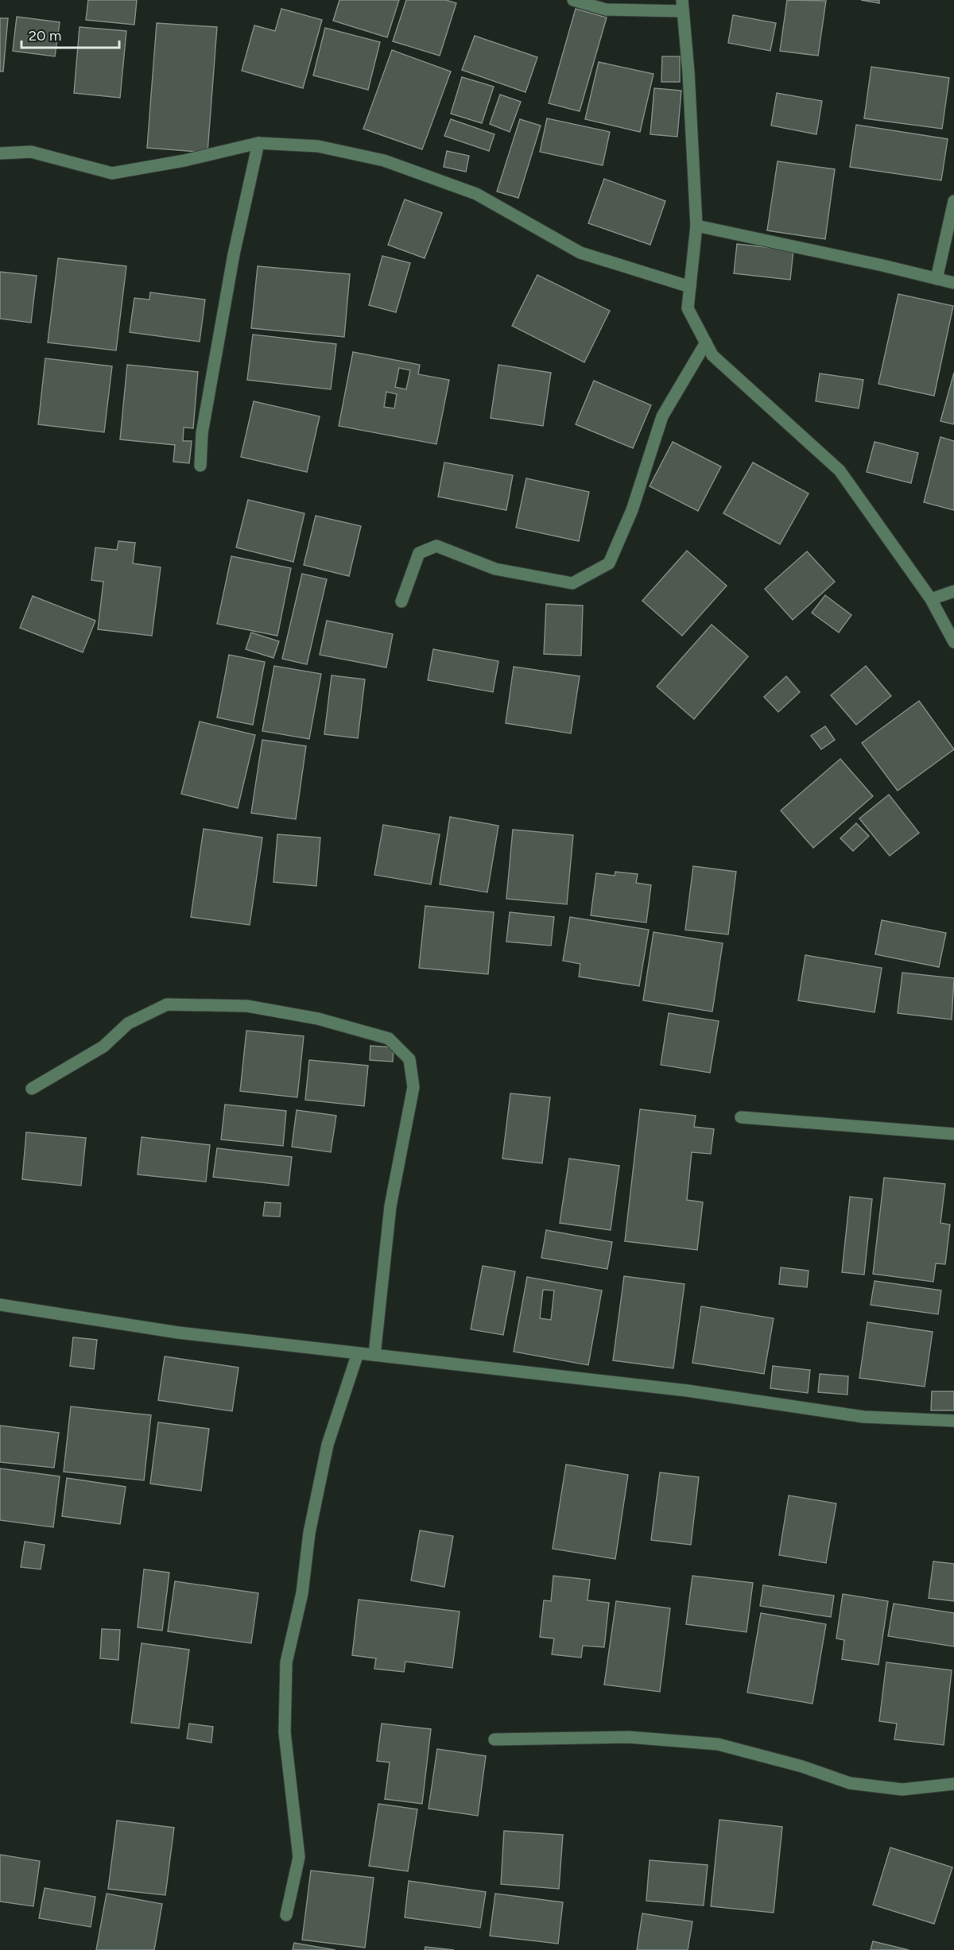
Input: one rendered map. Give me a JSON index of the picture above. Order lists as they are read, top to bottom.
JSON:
{
  "scale_bar": "20 m"
}
